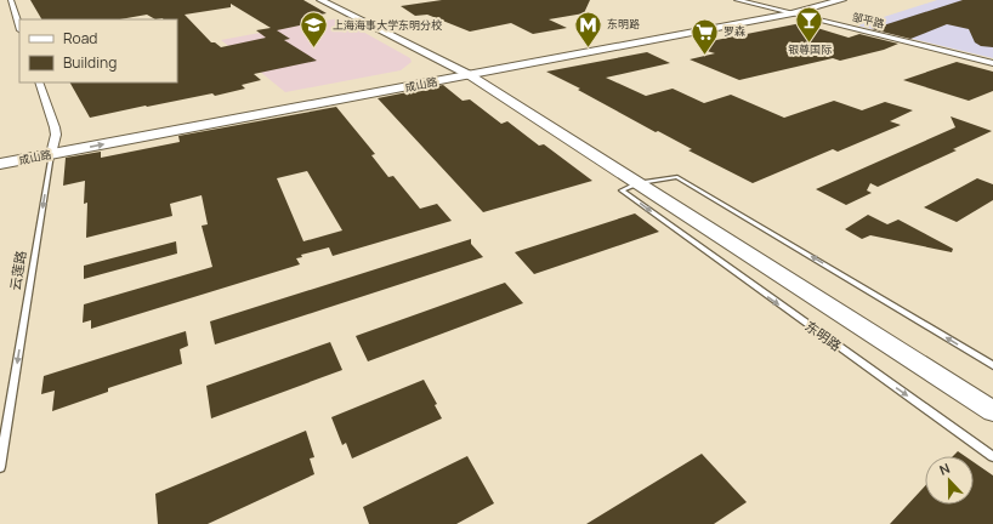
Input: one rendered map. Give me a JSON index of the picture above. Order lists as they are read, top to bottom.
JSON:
{
  "streets": {
    "main road": ["成山路", "东明路"],
    "street": ["邹平路", "云莲路"]
  },
  "crossings": [
    ["邹平路", "成山路"],
    ["成山路", "云莲路"],
    ["成山路", "东明路"]
  ],
  "one_way": ["云莲路"],
  "places": {
    "bar": ["银尊国际"],
    "metro station": ["东明路"],
    "school or university": ["上海海事大学东明分校"],
    "supermarket": ["罗森"]
  },
  "legend": ["Road", "Building"],
  "north": "top"
}
